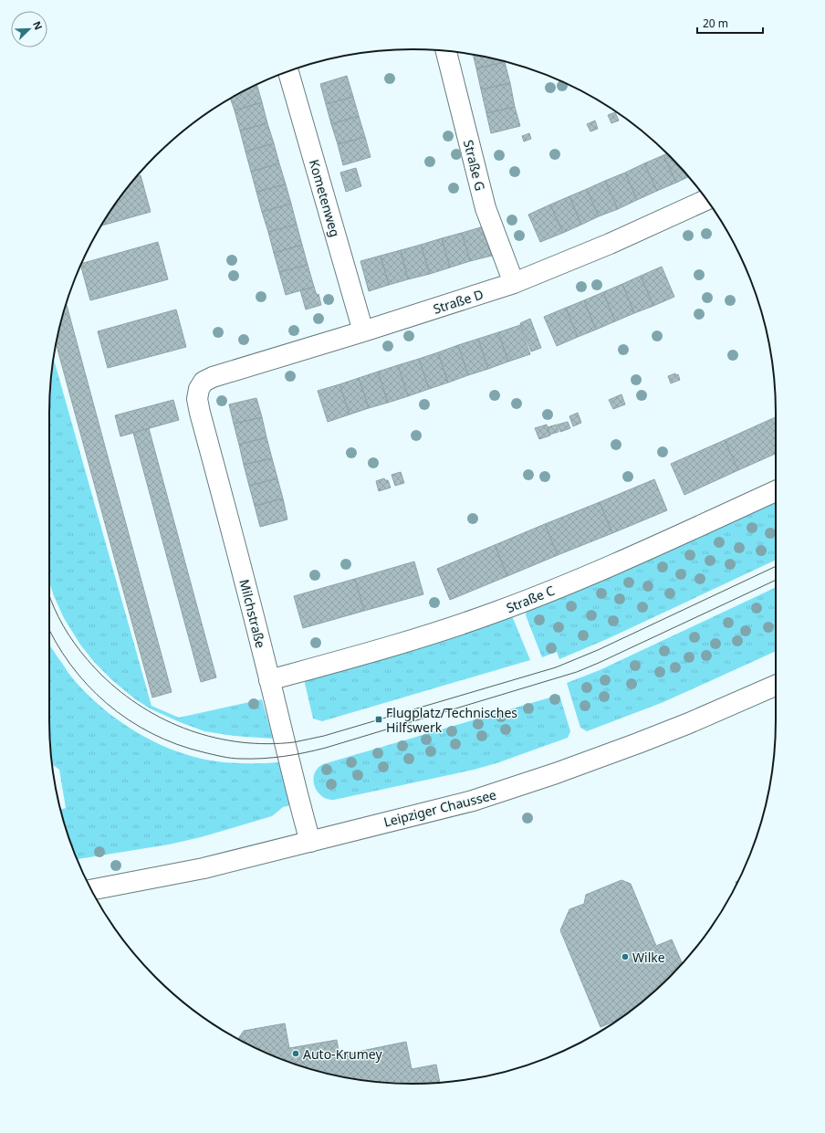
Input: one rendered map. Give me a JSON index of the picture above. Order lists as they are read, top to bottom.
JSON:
{
  "streets": {
    "street": [
      "Straße G",
      "Kometenweg",
      "Straße D",
      "Straße C",
      "Milchstraße",
      "Leipziger Chaussee"
    ]
  },
  "crossings": [
    ["Straße G", "Straße D"],
    ["Kometenweg", "Straße D"],
    ["Straße D", "Milchstraße"],
    ["Straße C", "Milchstraße"],
    ["Milchstraße", "Leipziger Chaussee"]
  ],
  "places": {
    "transit": ["Flugplatz/Technisches Hilfswerk"],
    "other": ["Wilke", "Auto-Krumey"]
  },
  "scale_bar": "20 m",
  "north": "top right"
}
